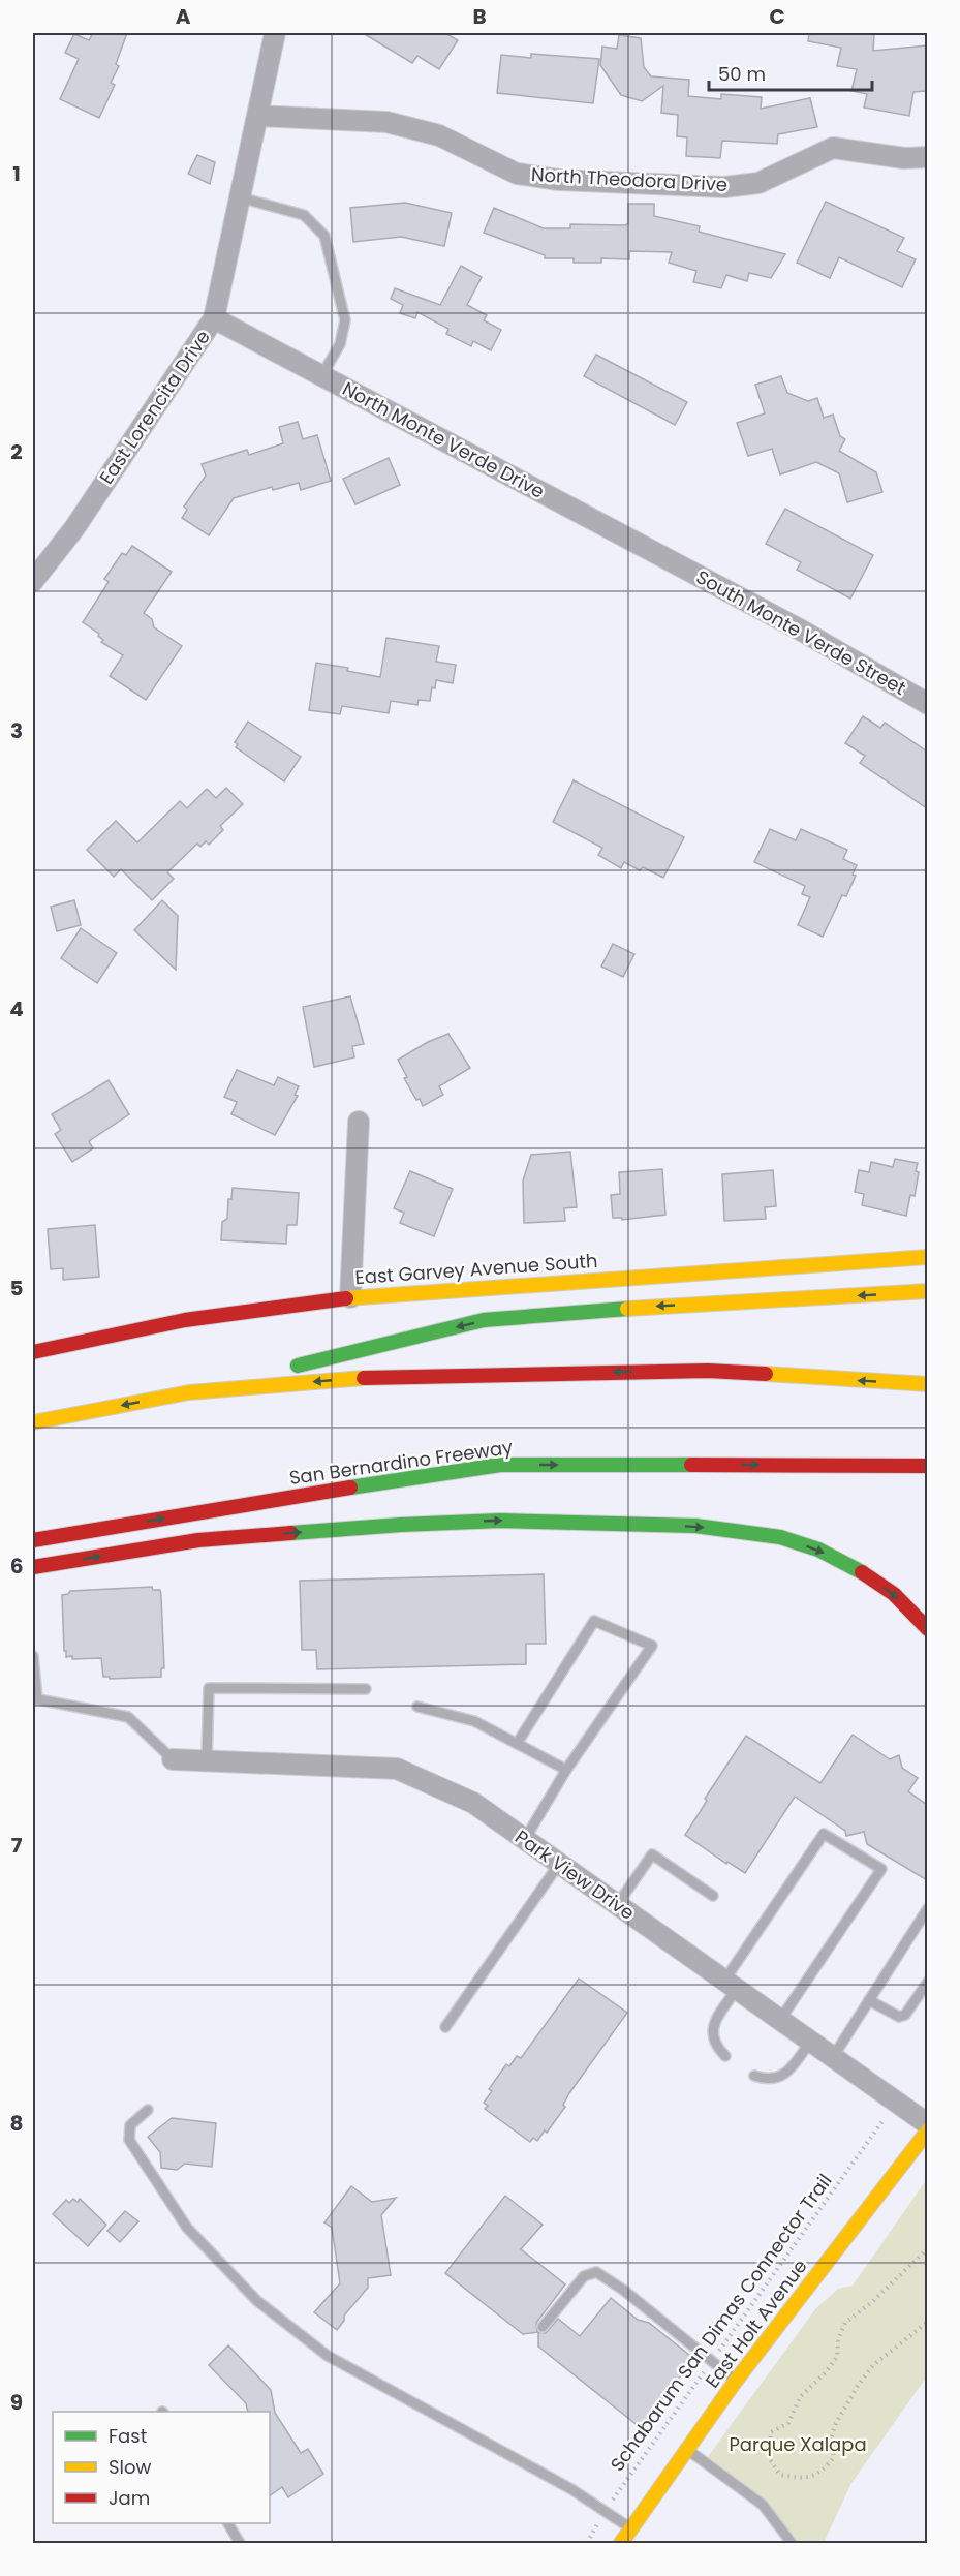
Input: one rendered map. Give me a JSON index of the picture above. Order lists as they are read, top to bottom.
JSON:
{
  "streets": {
    "main road": ["East Garvey Avenue South", "San Bernardino Freeway", "East Holt Avenue"],
    "street": [
      "North Theodora Drive",
      "East Lorencita Drive",
      "North Monte Verde Drive",
      "South Monte Verde Street",
      "Park View Drive"
    ],
    "path": ["Schabarum San Dimas Connector Trail"]
  },
  "crossings": [
    ["North Theodora Drive", "East Lorencita Drive"],
    ["East Lorencita Drive", "North Monte Verde Drive"],
    ["North Monte Verde Drive", "South Monte Verde Street"]
  ],
  "parks": ["Parque Xalapa"],
  "legend": ["Fast", "Slow", "Jam"],
  "scale_bar": "50 m",
  "grid": {
    "columns": ["A", "B", "C"],
    "rows": [
      "1",
      "2",
      "3",
      "4",
      "5",
      "6",
      "7",
      "8",
      "9"
    ]
  }
}
